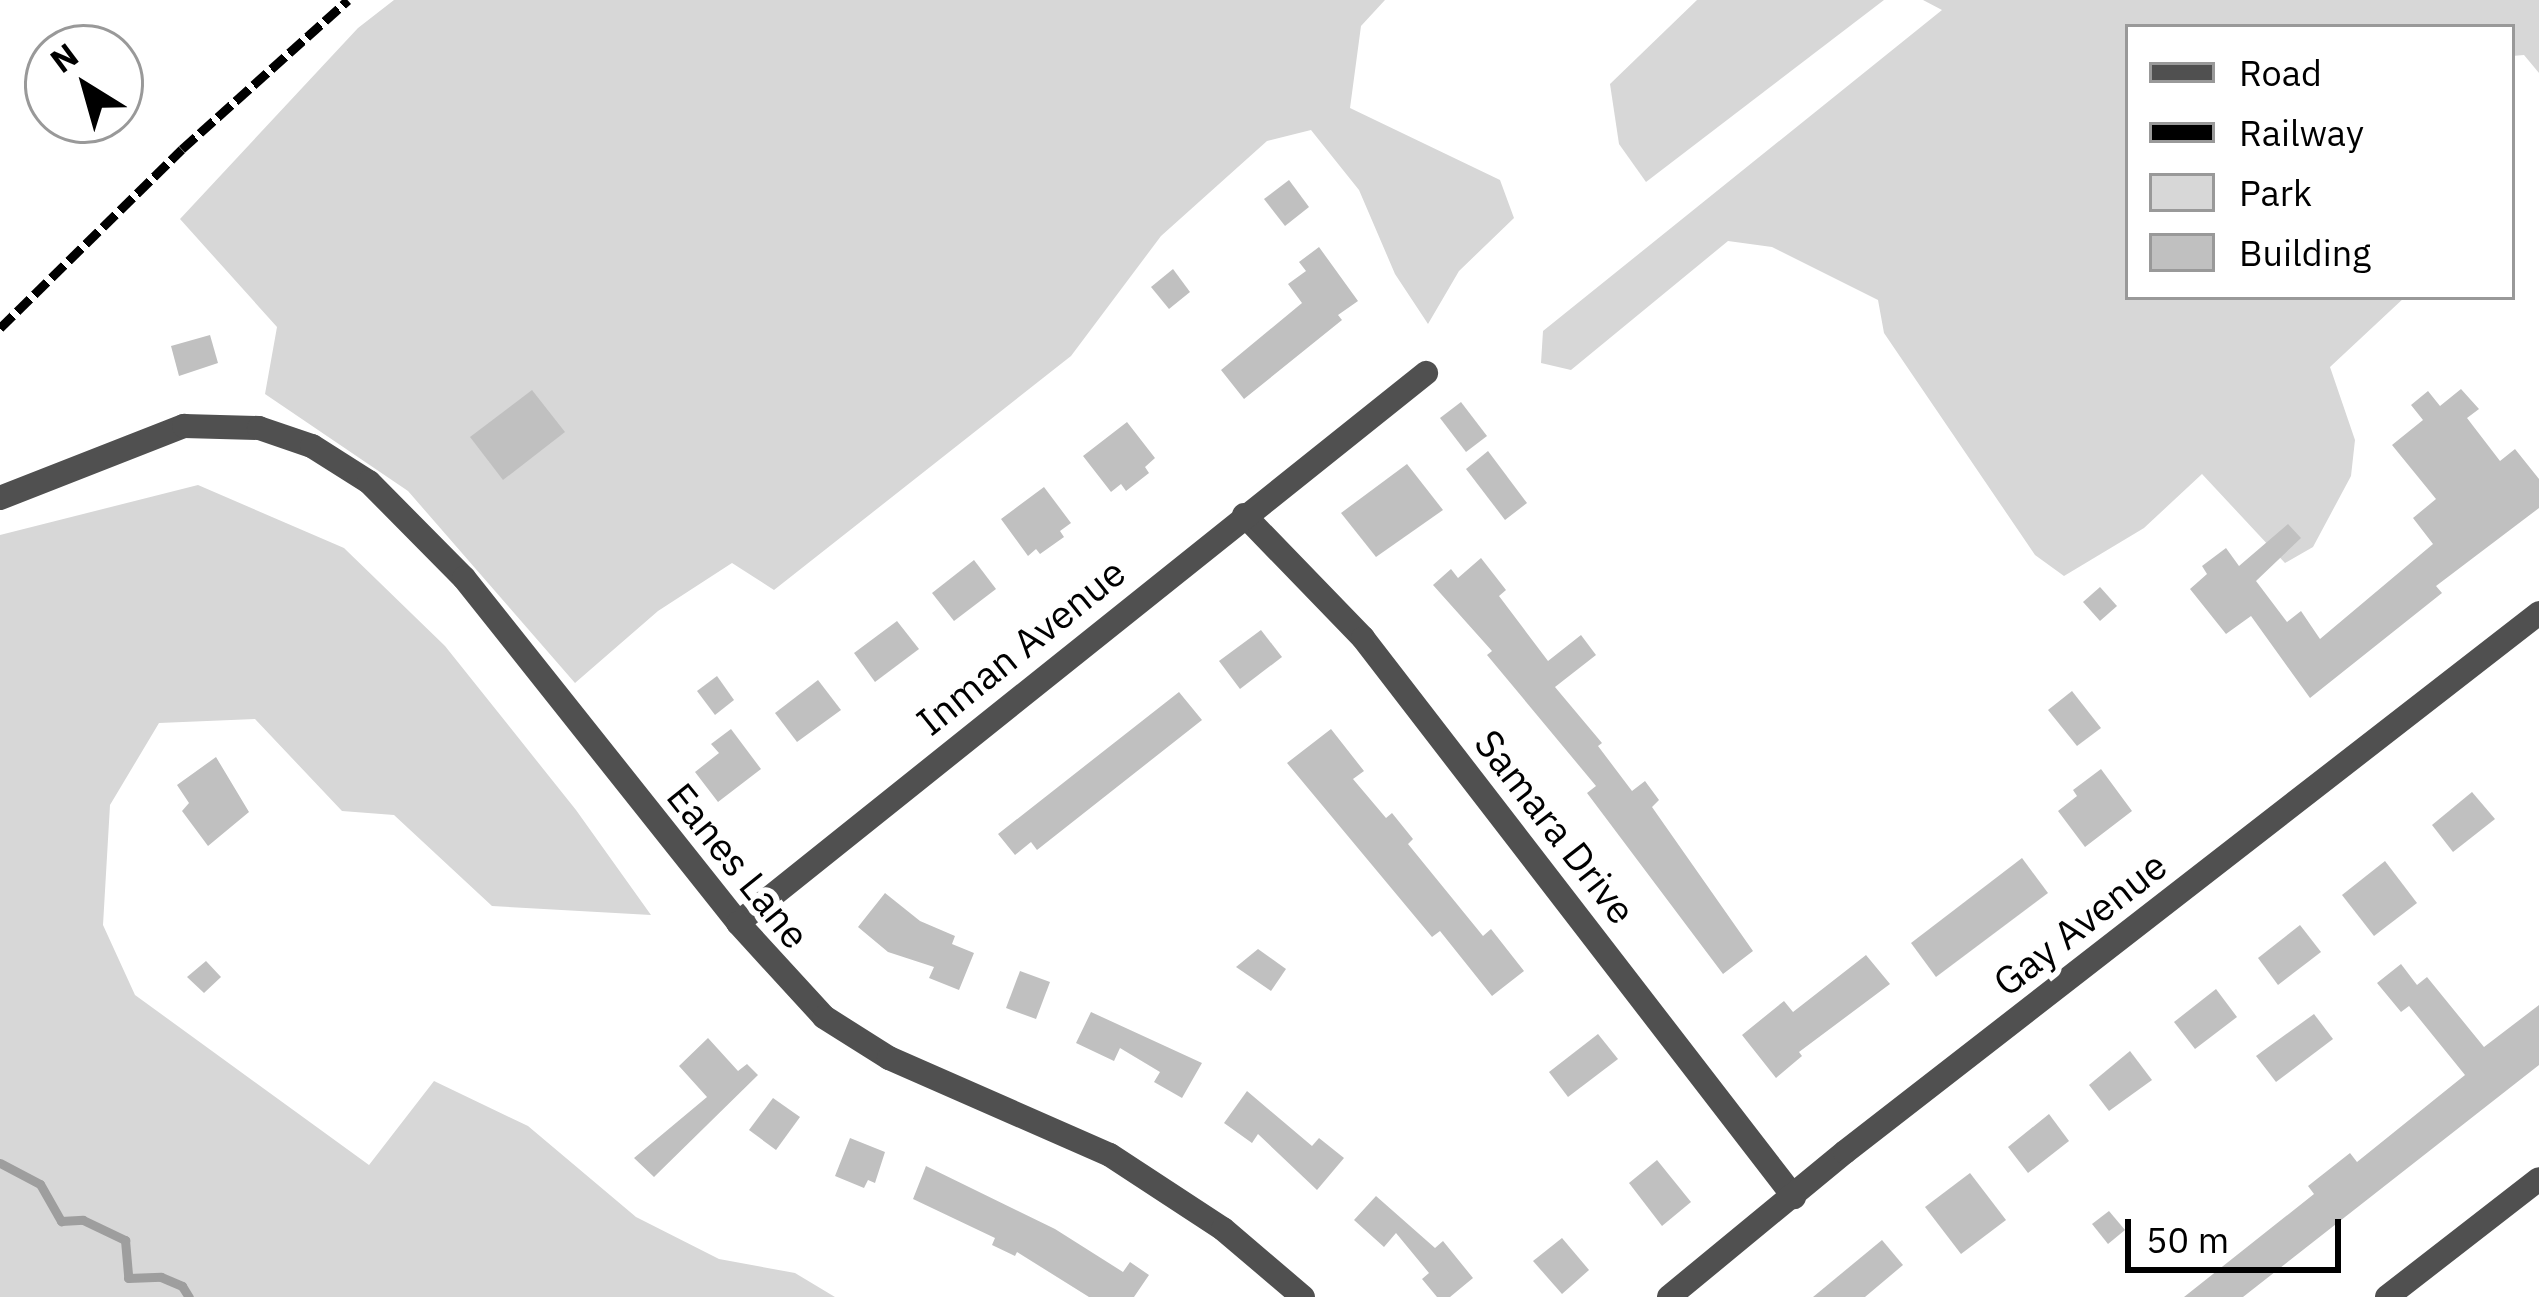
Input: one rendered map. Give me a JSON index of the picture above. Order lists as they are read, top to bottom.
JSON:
{
  "streets": {
    "street": [
      "Inman Avenue",
      "Samara Drive",
      "Eanes Lane",
      "Gay Avenue"
    ]
  },
  "crossings": [
    ["Inman Avenue", "Samara Drive"],
    ["Inman Avenue", "Eanes Lane"],
    ["Samara Drive", "Gay Avenue"]
  ],
  "legend": [
    "Road",
    "Railway",
    "Park",
    "Building"
  ],
  "scale_bar": "50 m",
  "north": "top left"
}
